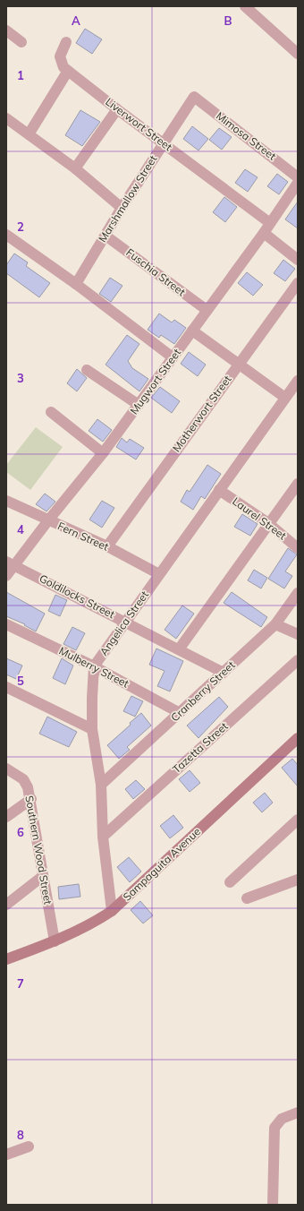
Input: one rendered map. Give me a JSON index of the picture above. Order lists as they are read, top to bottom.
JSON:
{
  "streets": {
    "main road": ["Sampaguita Avenue"],
    "street": [
      "Liverwort Street",
      "Mimosa Street",
      "Marshmallow Street",
      "Fuschia Street",
      "Mugwort Street",
      "Motherwort Street",
      "Laurel Street",
      "Fern Street",
      "Goldilocks Street",
      "Angelica Street",
      "Mulberry Street",
      "Cranberry Street",
      "Tazetta Street",
      "Southern Wood Street"
    ]
  },
  "crossings": [
    ["Liverwort Street", "Marshmallow Street"],
    ["Liverwort Street", "Mugwort Street"],
    ["Mimosa Street", "Marshmallow Street"],
    ["Marshmallow Street", "Fuschia Street"],
    ["Fuschia Street", "Mugwort Street"],
    ["Mugwort Street", "Fern Street"],
    ["Mugwort Street", "Goldilocks Street"],
    ["Motherwort Street", "Fern Street"],
    ["Laurel Street", "Angelica Street"],
    ["Fern Street", "Angelica Street"],
    ["Goldilocks Street", "Angelica Street"],
    ["Goldilocks Street", "Cranberry Street"],
    ["Angelica Street", "Mulberry Street"],
    ["Angelica Street", "Cranberry Street"],
    ["Angelica Street", "Tazetta Street"],
    ["Angelica Street", "Sampaguita Avenue"],
    ["Mulberry Street", "Cranberry Street"],
    ["Southern Wood Street", "Sampaguita Avenue"]
  ],
  "grid": {
    "columns": ["A", "B"],
    "rows": [
      "1",
      "2",
      "3",
      "4",
      "5",
      "6",
      "7",
      "8"
    ]
  }
}
